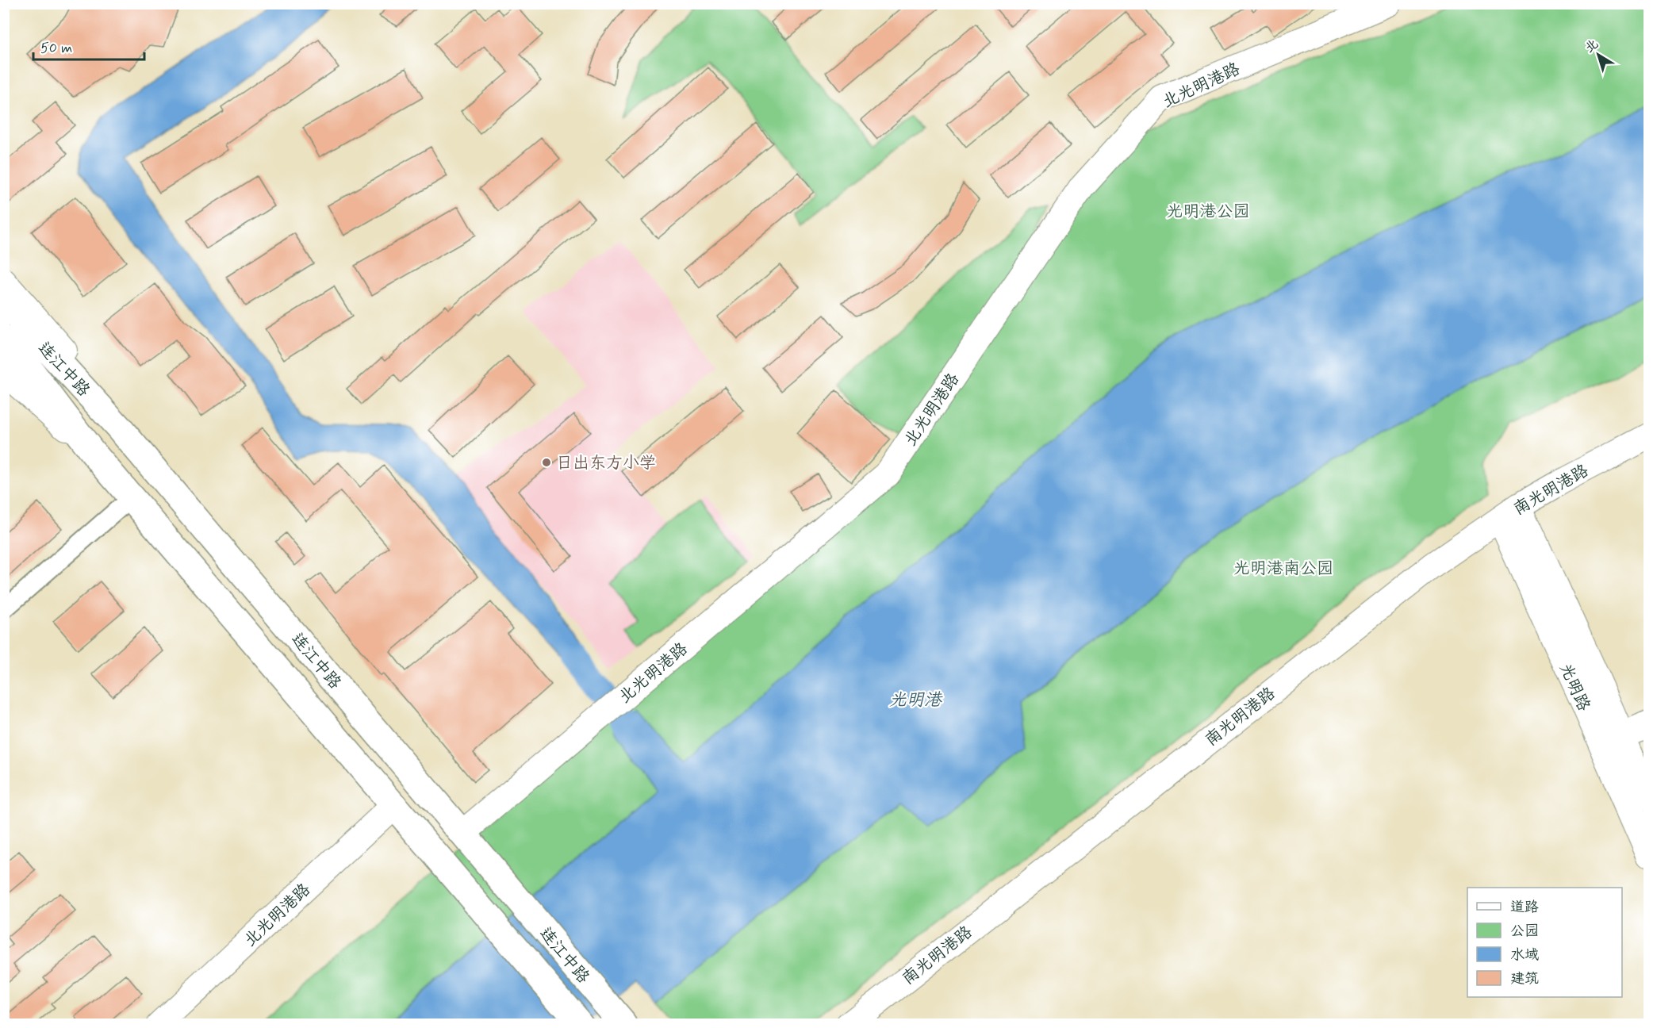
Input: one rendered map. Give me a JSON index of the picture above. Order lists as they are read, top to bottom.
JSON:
{
  "streets": {
    "highway": ["连江中路"],
    "street": ["北光明港路", "南光明港路", "光明路"]
  },
  "crossings": [
    ["北光明港路", "连江中路"],
    ["南光明港路", "光明路"]
  ],
  "water": ["光明港"],
  "parks": ["光明港公园", "光明港南公园"],
  "places": ["日出东方小学"],
  "legend": [
    "道路",
    "公园",
    "水域",
    "建筑"
  ],
  "scale_bar": "50 m",
  "north": "top left"
}
